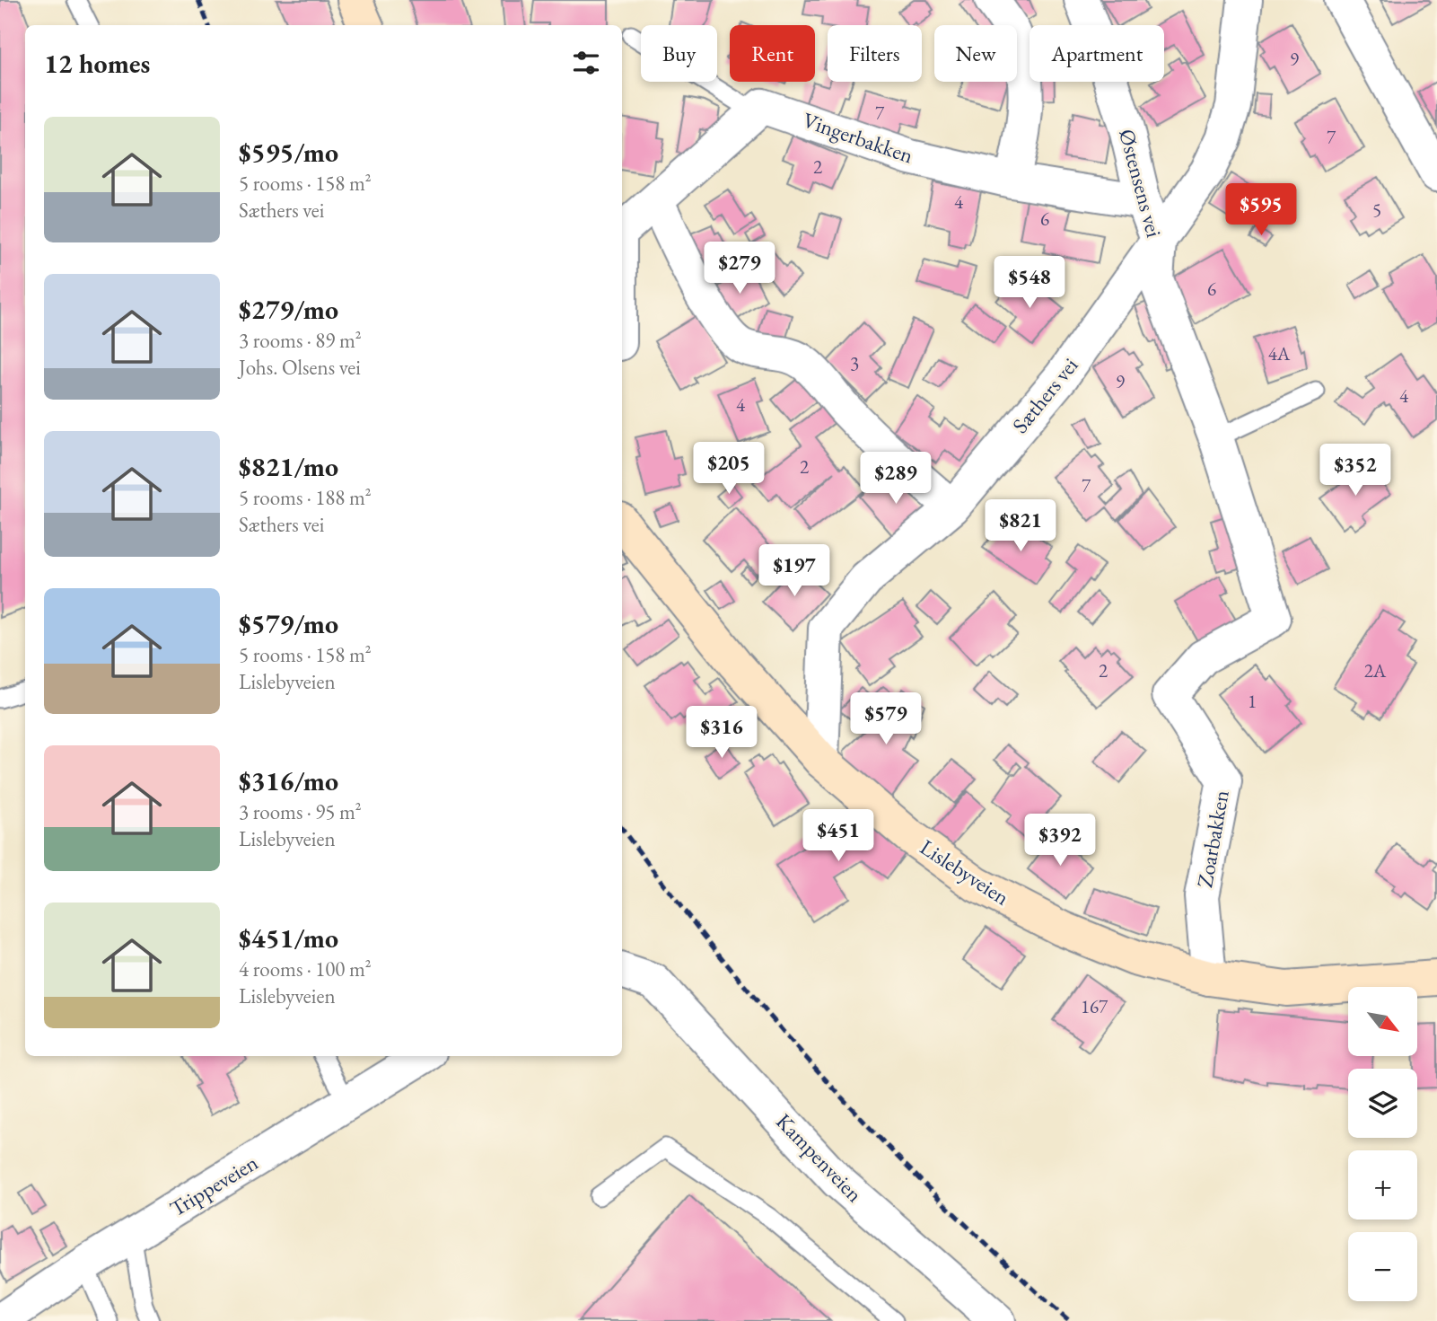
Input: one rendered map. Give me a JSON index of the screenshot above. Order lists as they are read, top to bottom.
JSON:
{
  "streets": {
    "street": [
      "Vingerbakken",
      "Østensens vei",
      "Sæthers vei",
      "Zoarbakken",
      "Lislebyveien",
      "Kampenveien",
      "Trippeveien"
    ]
  },
  "crossings": [
    ["Vingerbakken", "Østensens vei"],
    ["Østensens vei", "Sæthers vei"],
    ["Østensens vei", "Zoarbakken"],
    ["Sæthers vei", "Lislebyveien"],
    ["Zoarbakken", "Lislebyveien"]
  ],
  "house_numbers": [
    "9",
    "7",
    "7",
    "2",
    "4",
    "5",
    "6",
    "6",
    "4A",
    "3",
    "9",
    "4",
    "4",
    "2",
    "7",
    "2",
    "2A",
    "1",
    "167"
  ],
  "north": "bottom right",
  "page": {
    "chip": [
      "Buy",
      "Rent",
      "Filters",
      "New",
      "Apartment"
    ],
    "heading": "12 homes",
    "list": [
      {
        "name": "$595/mo",
        "note": "5 rooms · 158 m² · Sæthers vei"
      },
      {
        "name": "$279/mo",
        "note": "3 rooms · 89 m² · Johs. Olsens vei"
      },
      {
        "name": "$821/mo",
        "note": "5 rooms · 188 m² · Sæthers vei"
      },
      {
        "name": "$579/mo",
        "note": "5 rooms · 158 m² · Lislebyveien"
      },
      {
        "name": "$316/mo",
        "note": "3 rooms · 95 m² · Lislebyveien"
      },
      {
        "name": "$451/mo",
        "note": "4 rooms · 100 m² · Lislebyveien"
      }
    ],
    "price": [
      "$595",
      "$279",
      "$548",
      "$205",
      "$352",
      "$289",
      "$821",
      "$197",
      "$579",
      "$316",
      "$451",
      "$392"
    ],
    "map_buttons": ["+", "−"]
  }
}
